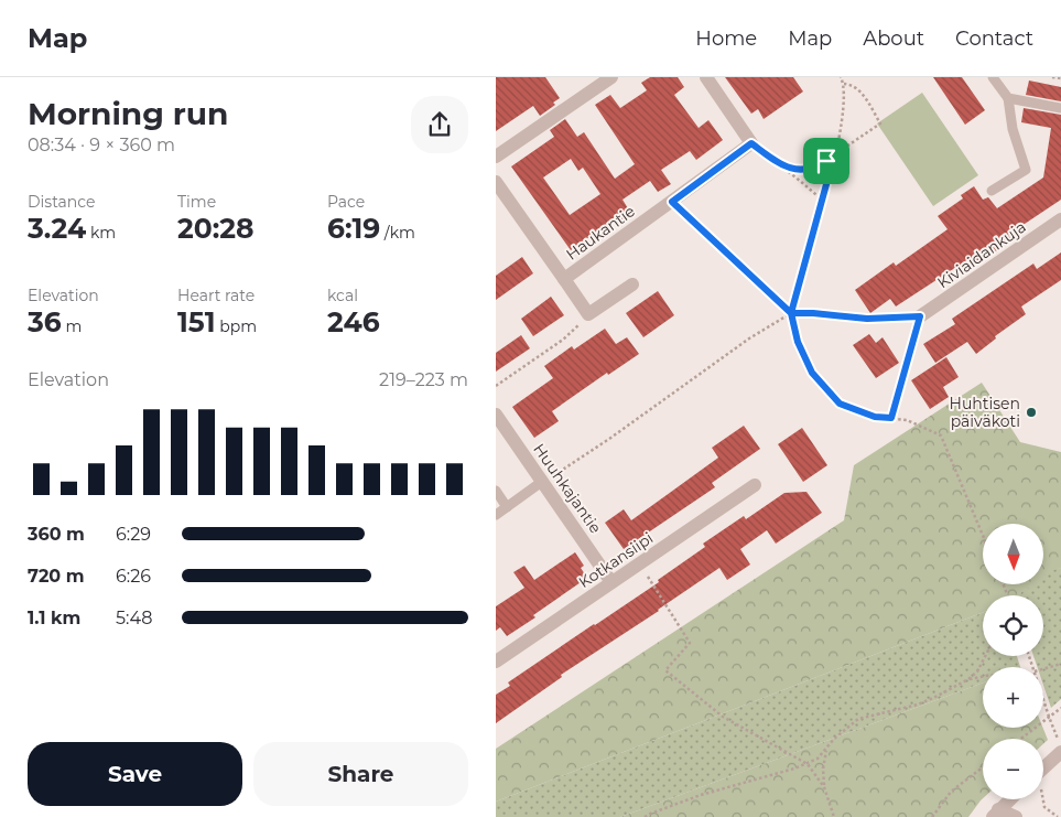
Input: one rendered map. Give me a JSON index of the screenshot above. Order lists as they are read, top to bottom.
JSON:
{
  "streets": {
    "street": [
      "Haukantie",
      "Kiviaidankuja",
      "Huuhkajantie",
      "Kotkansiipi"
    ]
  },
  "crossings": [
    ["Huuhkajantie", "Kotkansiipi"]
  ],
  "places": ["Huhtisen päiväkoti"],
  "north": "bottom",
  "page": {
    "header": "Map",
    "nav": [
      "Home",
      "Map",
      "About",
      "Contact"
    ],
    "heading": ["Morning run", "08:34 · 9 × 360 m"],
    "stats": [
      ["Distance", "3.24 km"],
      ["Time", "20:28"],
      ["Pace", "6:19 /km"],
      ["Elevation", "36 m"],
      ["Heart rate", "151 bpm"],
      ["kcal", "246"]
    ],
    "chart": ["Elevation", "219–223 m"],
    "list": [
      {
        "name": "360 m",
        "note": "6:29"
      },
      {
        "name": "720 m",
        "note": "6:26"
      },
      {
        "name": "1.1 km",
        "note": "5:48"
      }
    ],
    "map_buttons": ["+", "−"],
    "buttons": ["Save", "Share"]
  }
}
